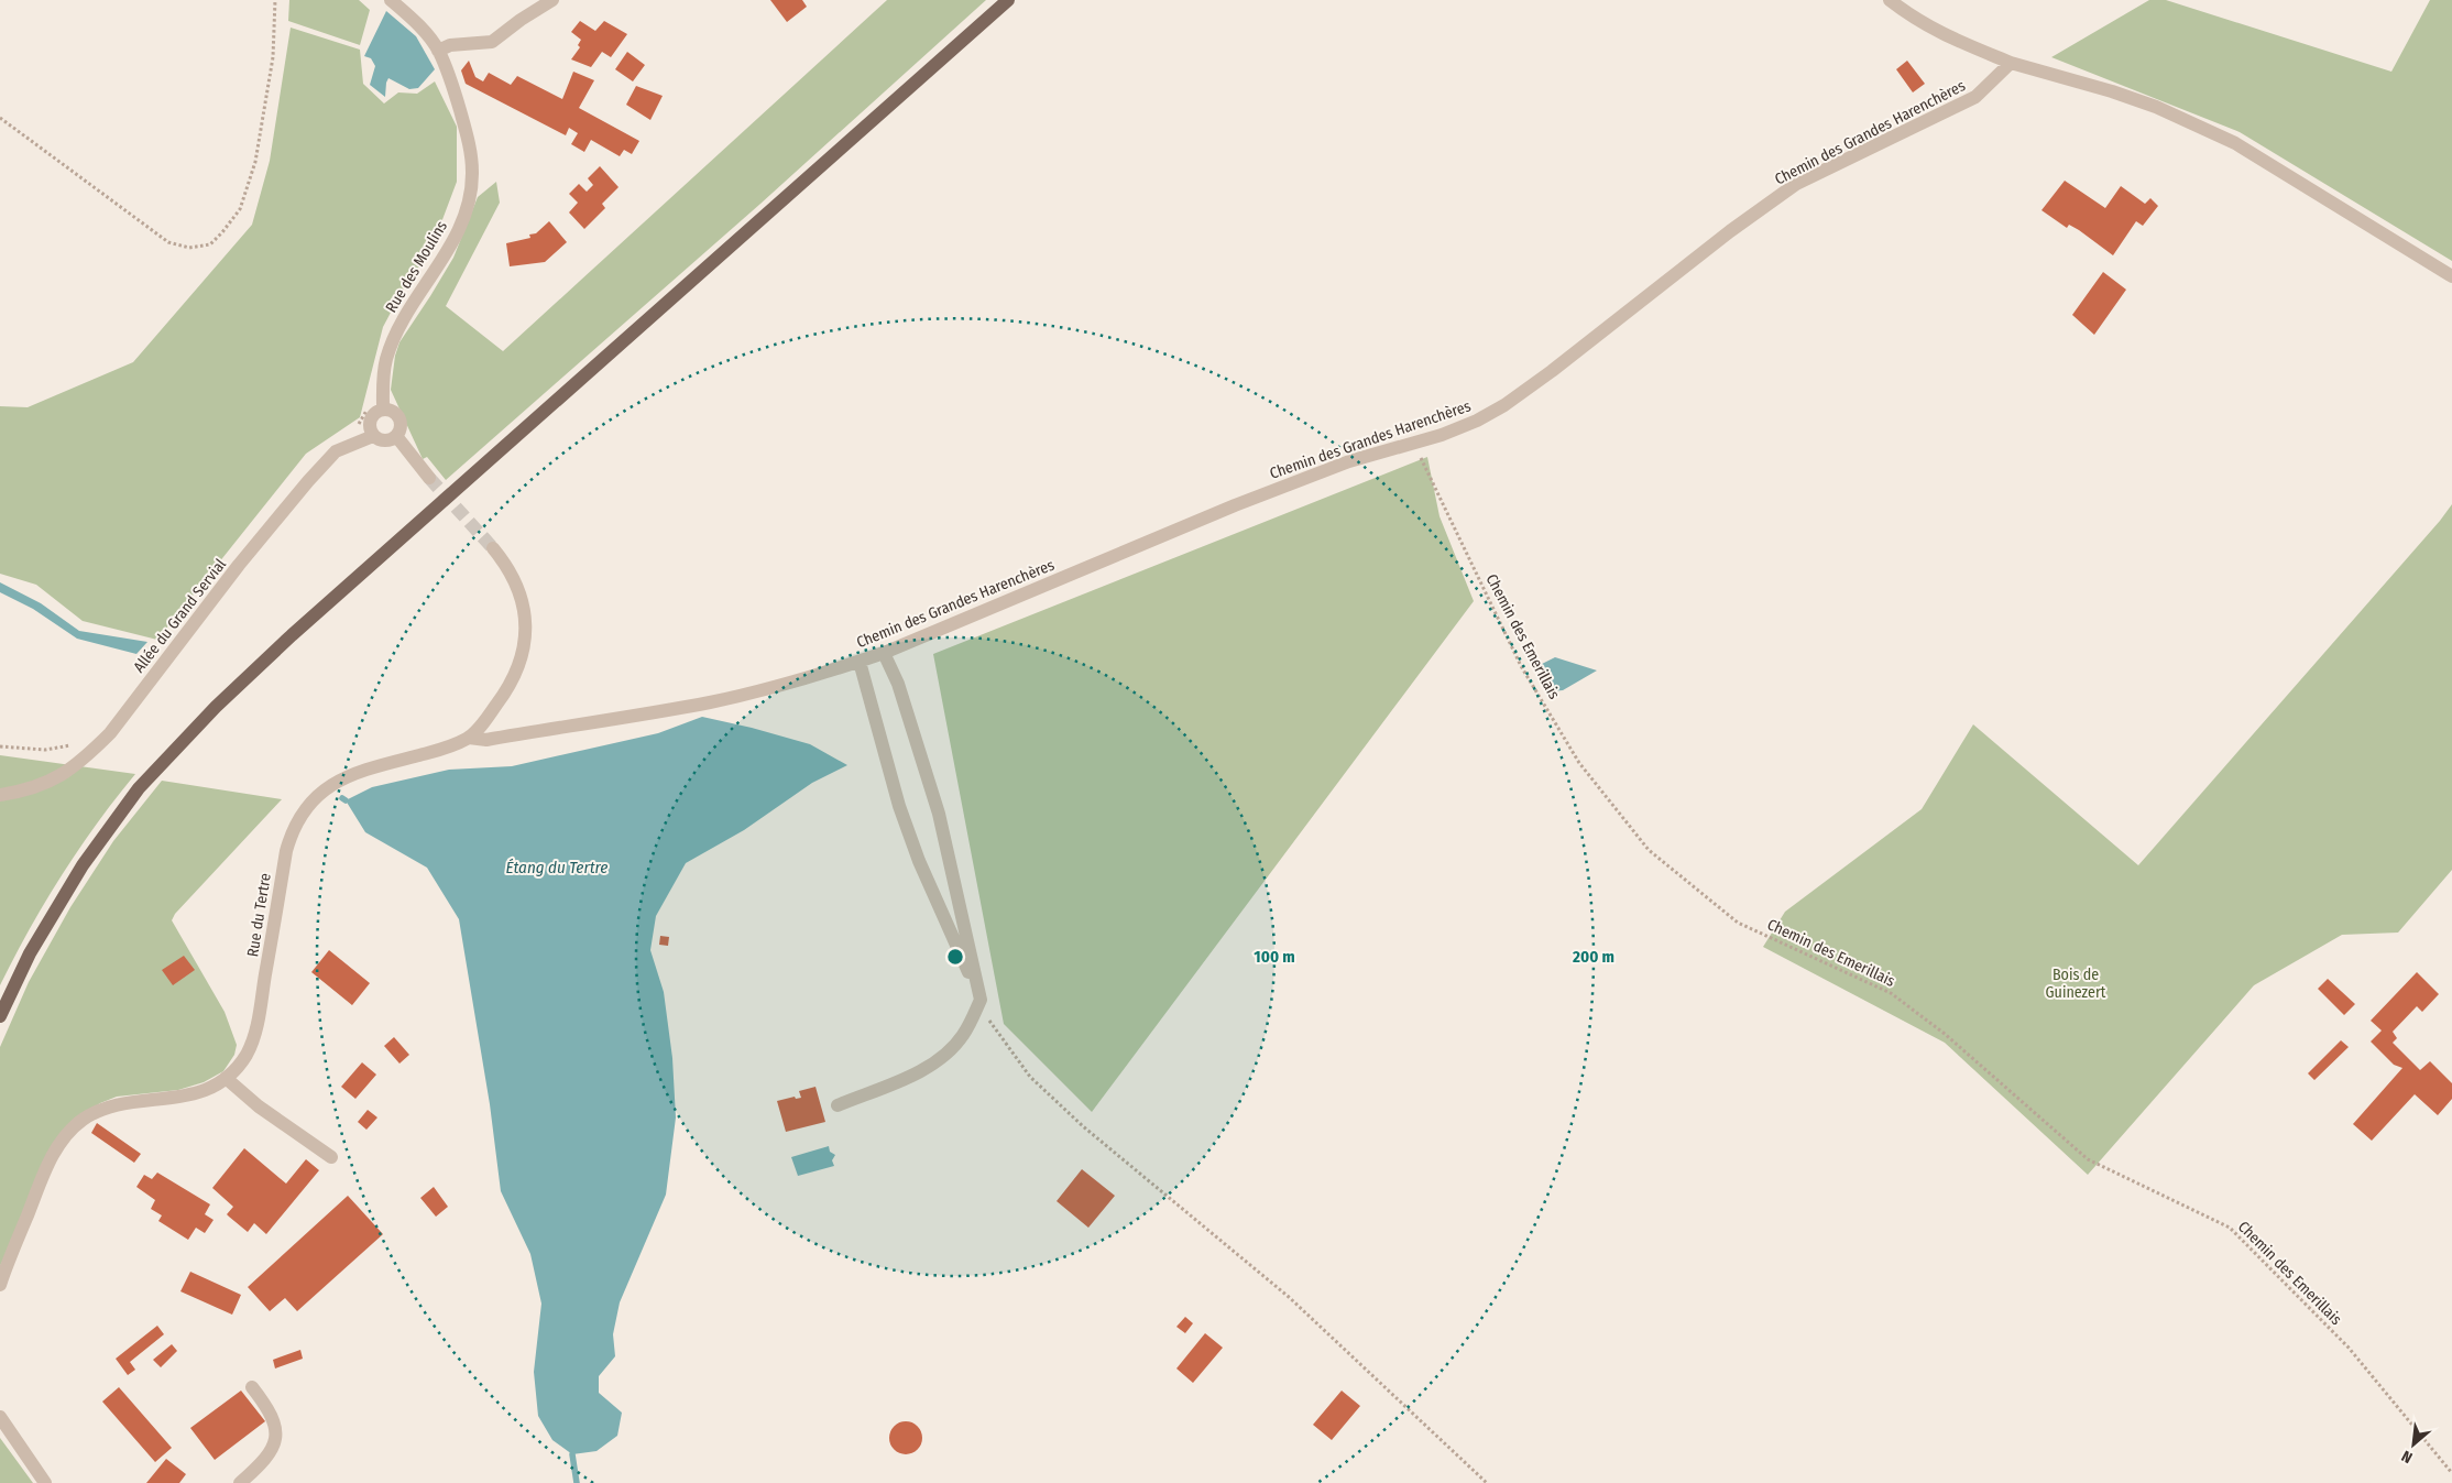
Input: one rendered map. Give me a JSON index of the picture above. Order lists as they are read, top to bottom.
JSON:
{
  "streets": {
    "street": [
      "Chemin des Grandes Harenchères",
      "Rue des Moulins",
      "Allée du Grand Servial",
      "Rue du Tertre"
    ],
    "path": ["Chemin des Emerillais"]
  },
  "crossings": [
    ["Chemin des Grandes Harenchères", "Chemin des Emerillais"],
    ["Chemin des Grandes Harenchères", "Rue du Tertre"],
    ["Rue des Moulins", "Allée du Grand Servial"]
  ],
  "water": ["Étang du Tertre"],
  "parks": ["Bois de Guinezert"],
  "north": "bottom left",
  "rings": ["100 m", "200 m"]
}
